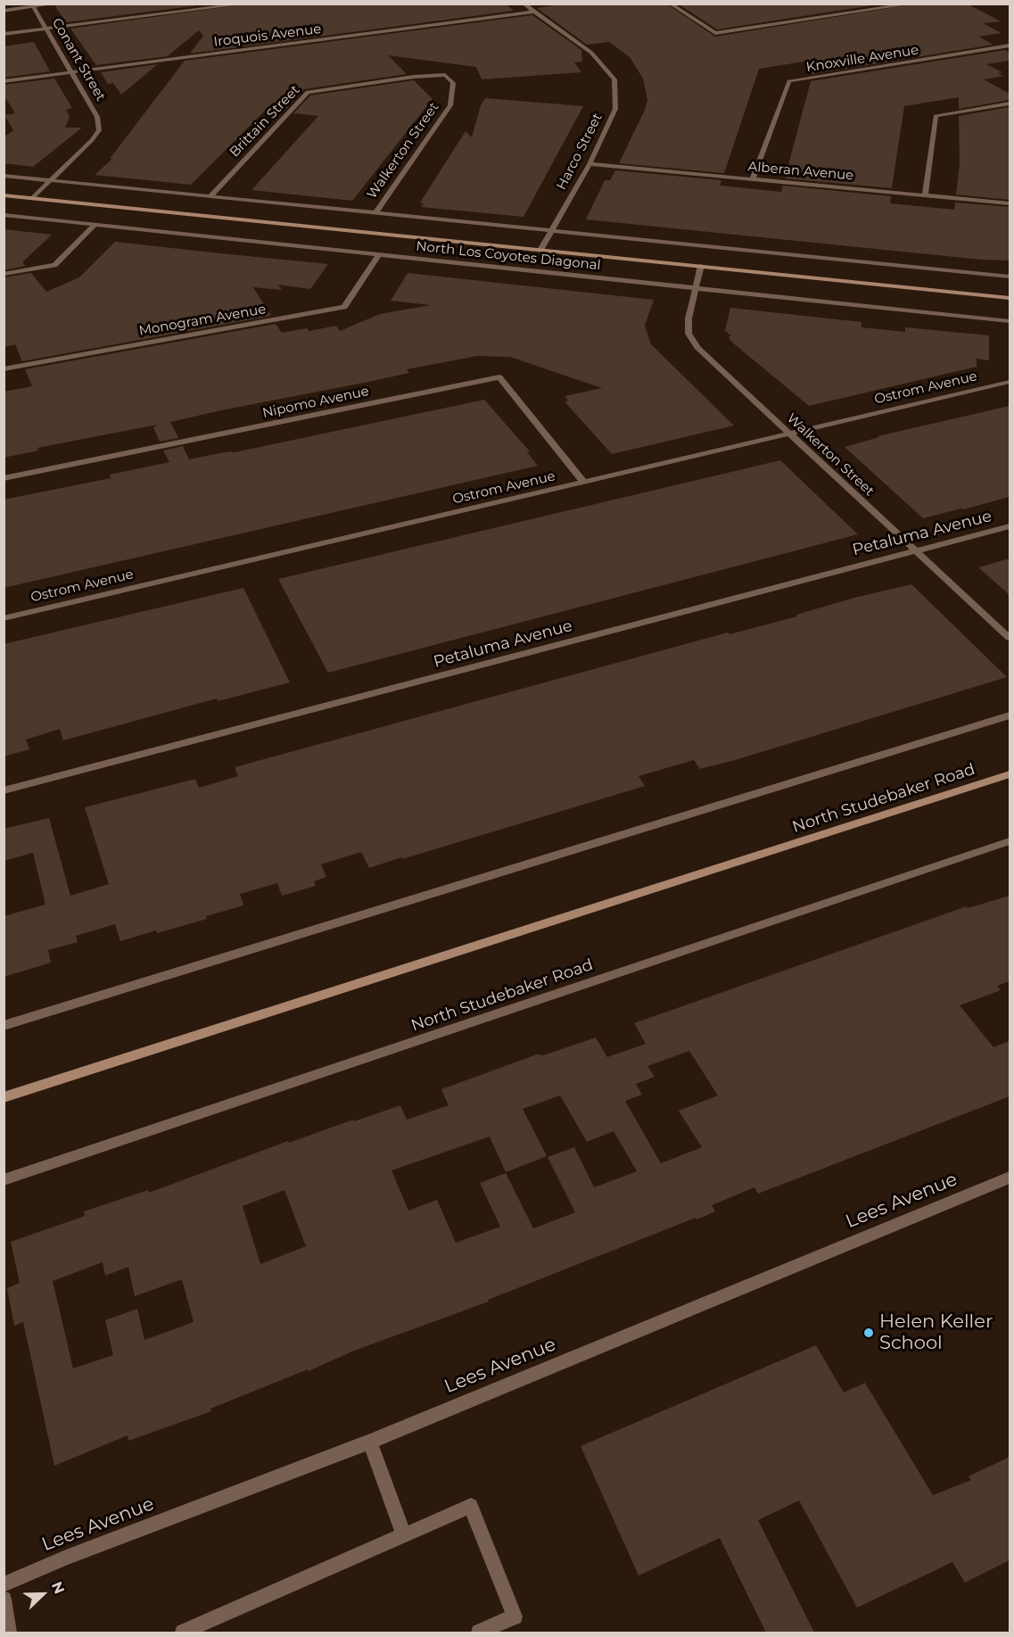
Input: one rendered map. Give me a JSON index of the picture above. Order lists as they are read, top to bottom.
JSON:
{
  "streets": {
    "main road": ["North Los Coyotes Diagonal", "North Studebaker Road"],
    "street": [
      "Iroquois Avenue",
      "Knoxville Avenue",
      "Conant Street",
      "Brittain Street",
      "Walkerton Street",
      "Harco Street",
      "Alberan Avenue",
      "Monogram Avenue",
      "Ostrom Avenue",
      "Nipomo Avenue",
      "Petaluma Avenue",
      "Lees Avenue"
    ]
  },
  "crossings": [
    ["Iroquois Avenue", "Conant Street"],
    ["Iroquois Avenue", "Harco Street"],
    ["Knoxville Avenue", "Alberan Avenue"],
    ["Conant Street", "North Los Coyotes Diagonal"],
    ["Brittain Street", "Walkerton Street"],
    ["Brittain Street", "North Los Coyotes Diagonal"],
    ["Walkerton Street", "North Los Coyotes Diagonal"],
    ["Walkerton Street", "Ostrom Avenue"],
    ["Walkerton Street", "Petaluma Avenue"],
    ["Harco Street", "Alberan Avenue"],
    ["Harco Street", "North Los Coyotes Diagonal"],
    ["North Los Coyotes Diagonal", "Monogram Avenue"],
    ["Ostrom Avenue", "Nipomo Avenue"]
  ],
  "places": ["Helen Keller School"],
  "north": "top right"
}
